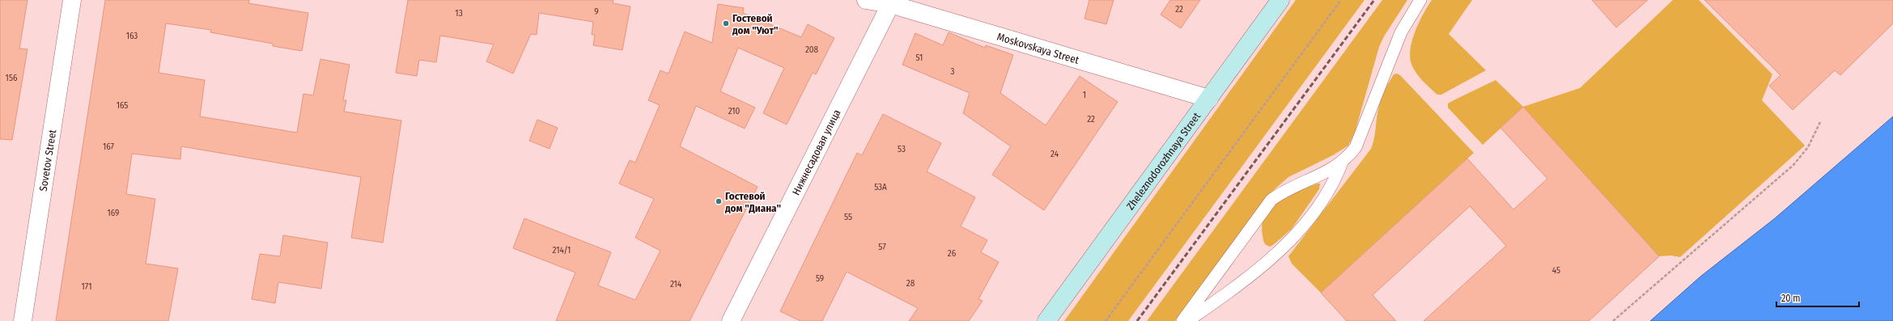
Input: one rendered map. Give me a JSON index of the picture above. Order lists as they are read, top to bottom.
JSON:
{
  "streets": {
    "main road": ["Zheleznodorozhnaya Street"],
    "street": ["Moskovskaya Street", "Нижнесадовая улица", "Sovetov Street"]
  },
  "crossings": [
    ["Moskovskaya Street", "Нижнесадовая улица"],
    ["Moskovskaya Street", "Zheleznodorozhnaya Street"]
  ],
  "places": ["Гостевой дом \"Уют\"", "Гостевой дом \"Диана\""],
  "house_numbers": [
    "22",
    "9",
    "13",
    "163",
    "208",
    "51",
    "3",
    "156",
    "1",
    "165",
    "210",
    "22",
    "167",
    "53",
    "24",
    "53А",
    "169",
    "55",
    "57",
    "214/1",
    "26",
    "45",
    "59",
    "28",
    "214",
    "171"
  ],
  "scale_bar": "20 m"
}
